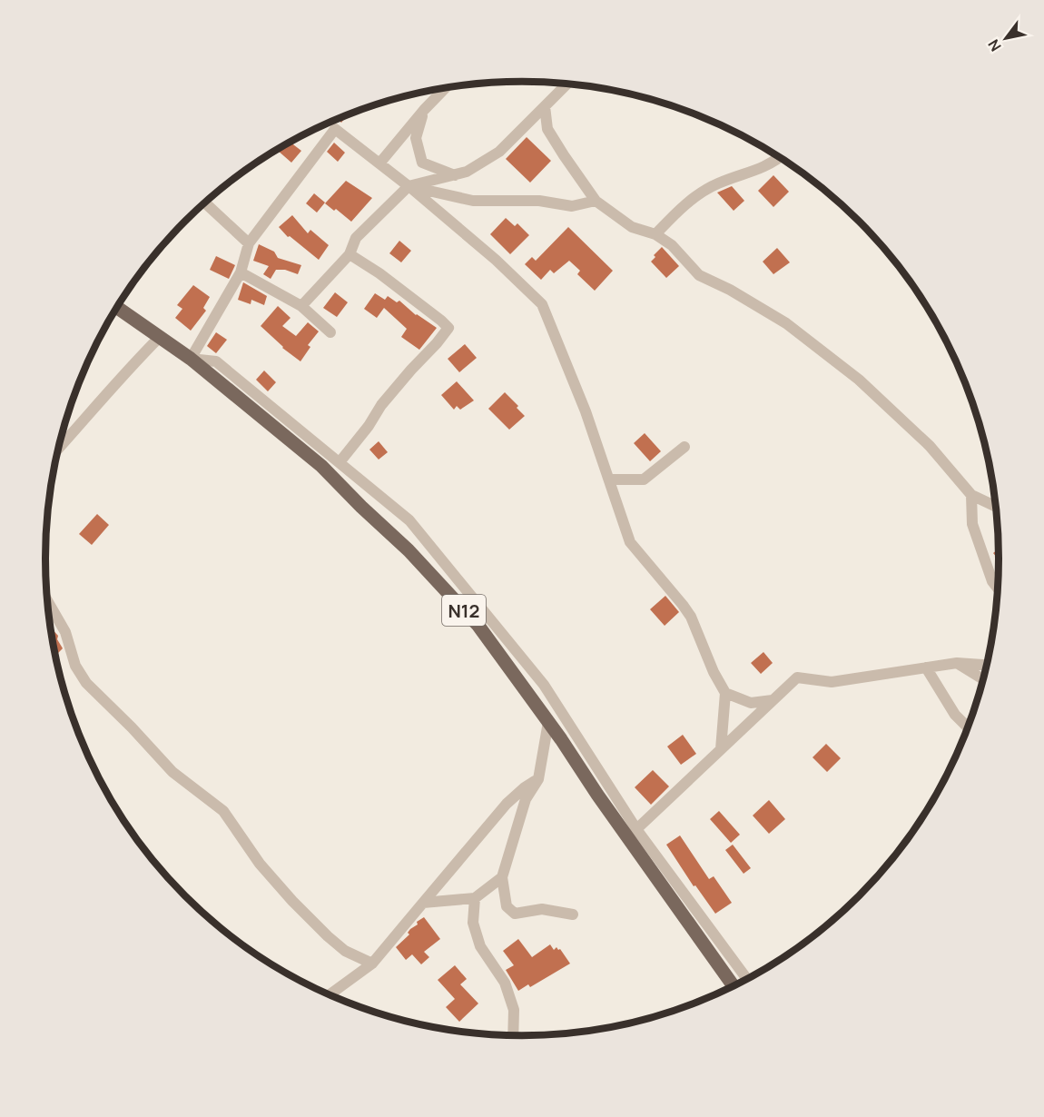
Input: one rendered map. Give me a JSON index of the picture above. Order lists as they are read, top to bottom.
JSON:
{
  "streets": {
    "main road": ["N12"]
  },
  "north": "bottom left"
}
